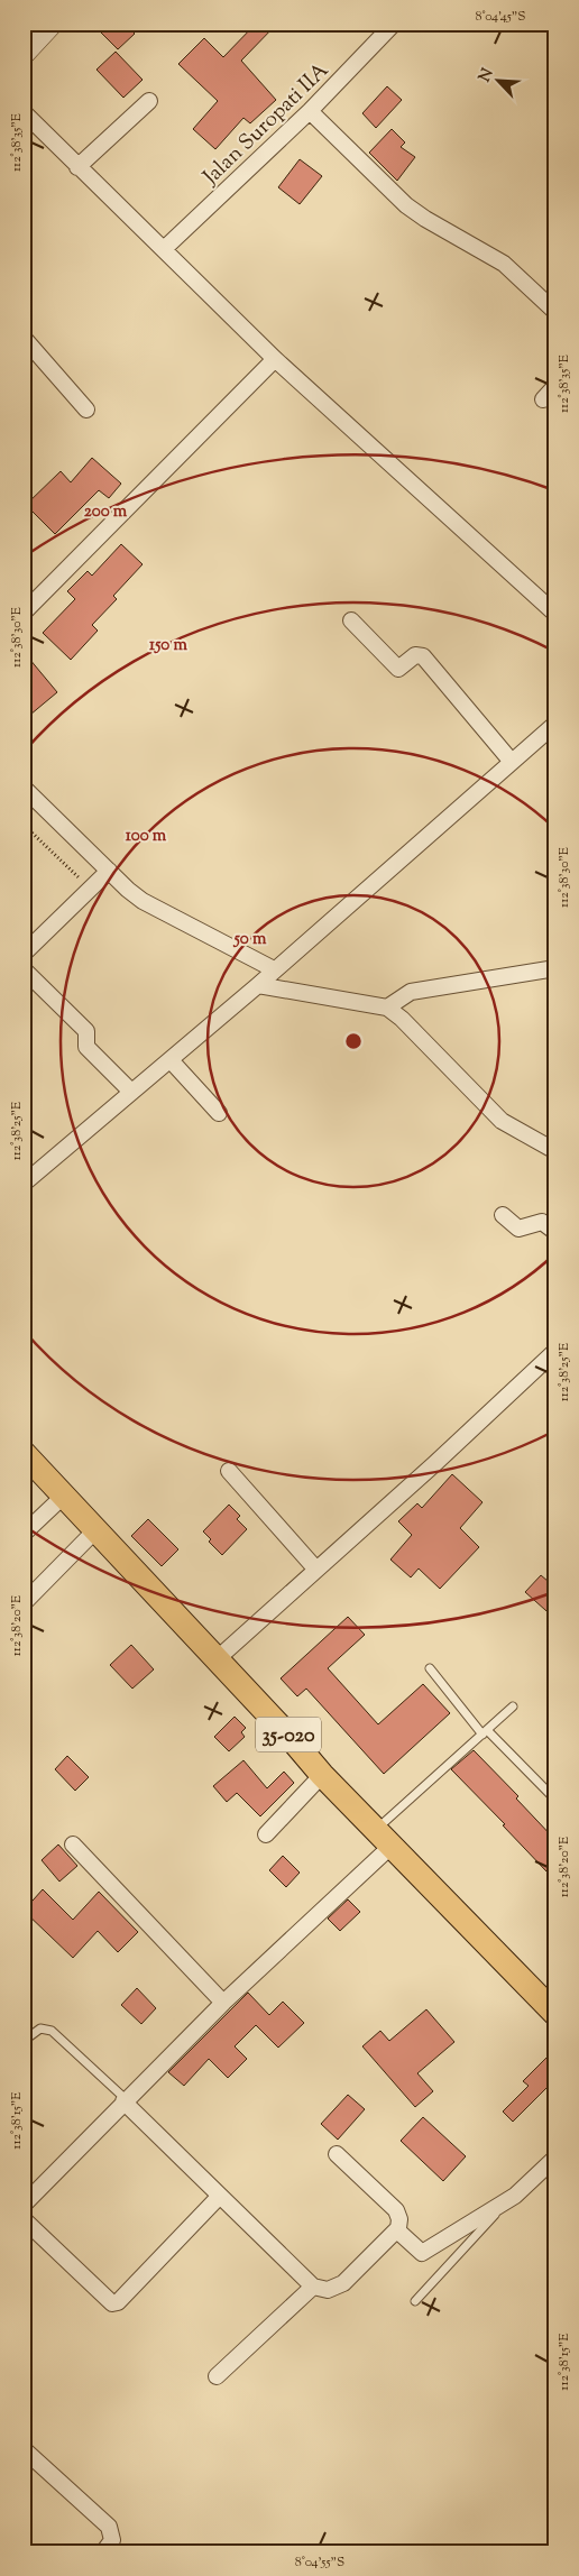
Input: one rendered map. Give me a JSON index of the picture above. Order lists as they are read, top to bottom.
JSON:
{
  "streets": {
    "main road": ["35-020"],
    "street": ["Jalan Suropati IIA"]
  },
  "north": "top left",
  "coordinates": [
    "8°04'45\"S",
    "112°38'35\"E",
    "112°38'30\"E",
    "112°38'25\"E",
    "112°38'20\"E",
    "112°38'15\"E",
    "8°04'55\"S"
  ],
  "rings": [
    "200 m",
    "150 m",
    "100 m",
    "50 m"
  ]
}
